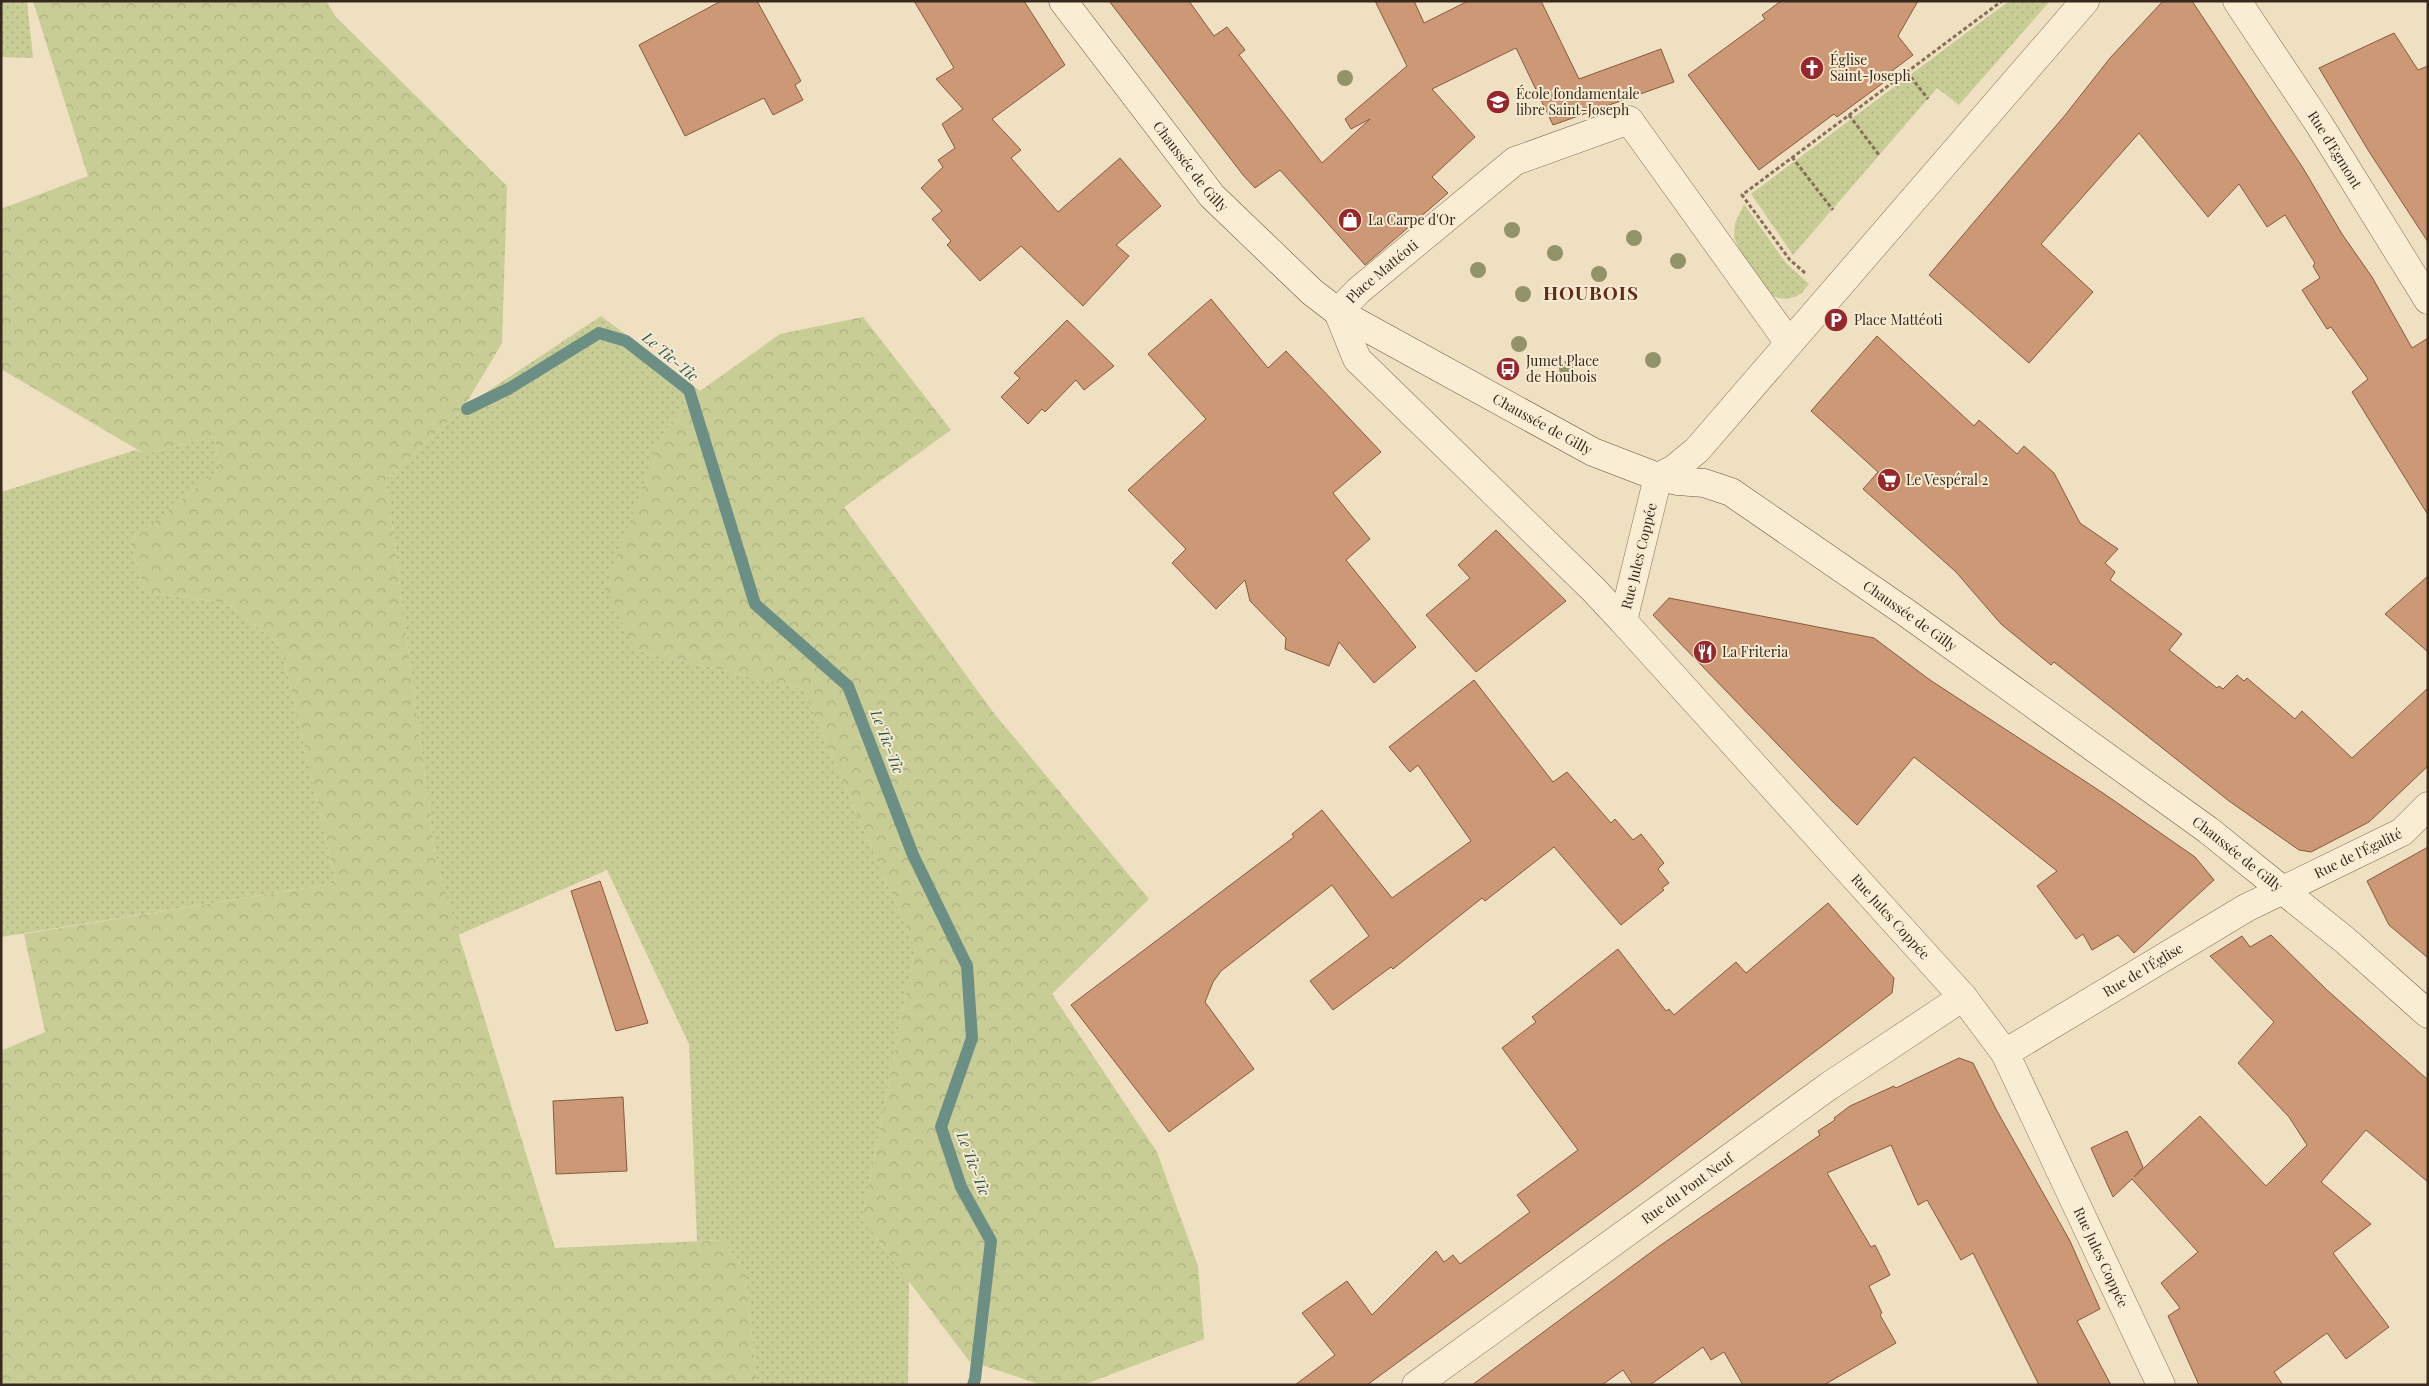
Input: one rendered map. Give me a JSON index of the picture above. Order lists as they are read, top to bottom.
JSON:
{
  "streets": {
    "street": [
      "Rue d'Egmont",
      "Chaussée de Gilly",
      "Place Mattéoti",
      "Rue Jules Coppée",
      "Rue de l'Égalité",
      "Rue de l'Église",
      "Rue du Pont Neuf"
    ]
  },
  "crossings": [
    ["Chaussée de Gilly", "Place Mattéoti"],
    ["Chaussée de Gilly", "Rue Jules Coppée"],
    ["Chaussée de Gilly", "Rue de l'Égalité"],
    ["Chaussée de Gilly", "Rue de l'Église"],
    ["Rue Jules Coppée", "Rue de l'Église"],
    ["Rue Jules Coppée", "Rue du Pont Neuf"],
    ["Rue de l'Égalité", "Rue de l'Église"]
  ],
  "districts": ["HOUBOIS"],
  "water": ["Le Tic-Tic"],
  "places": {
    "church": ["Église Saint-Joseph"],
    "school or university": ["École fondamentale libre Saint-Joseph"],
    "shop": ["La Carpe d'Or"],
    "parking": ["Place Mattéoti"],
    "bus stop": ["Jumet Place de Houbois"],
    "supermarket": ["Le Vespéral 2"],
    "restaurant": ["La Friteria"]
  }
}
